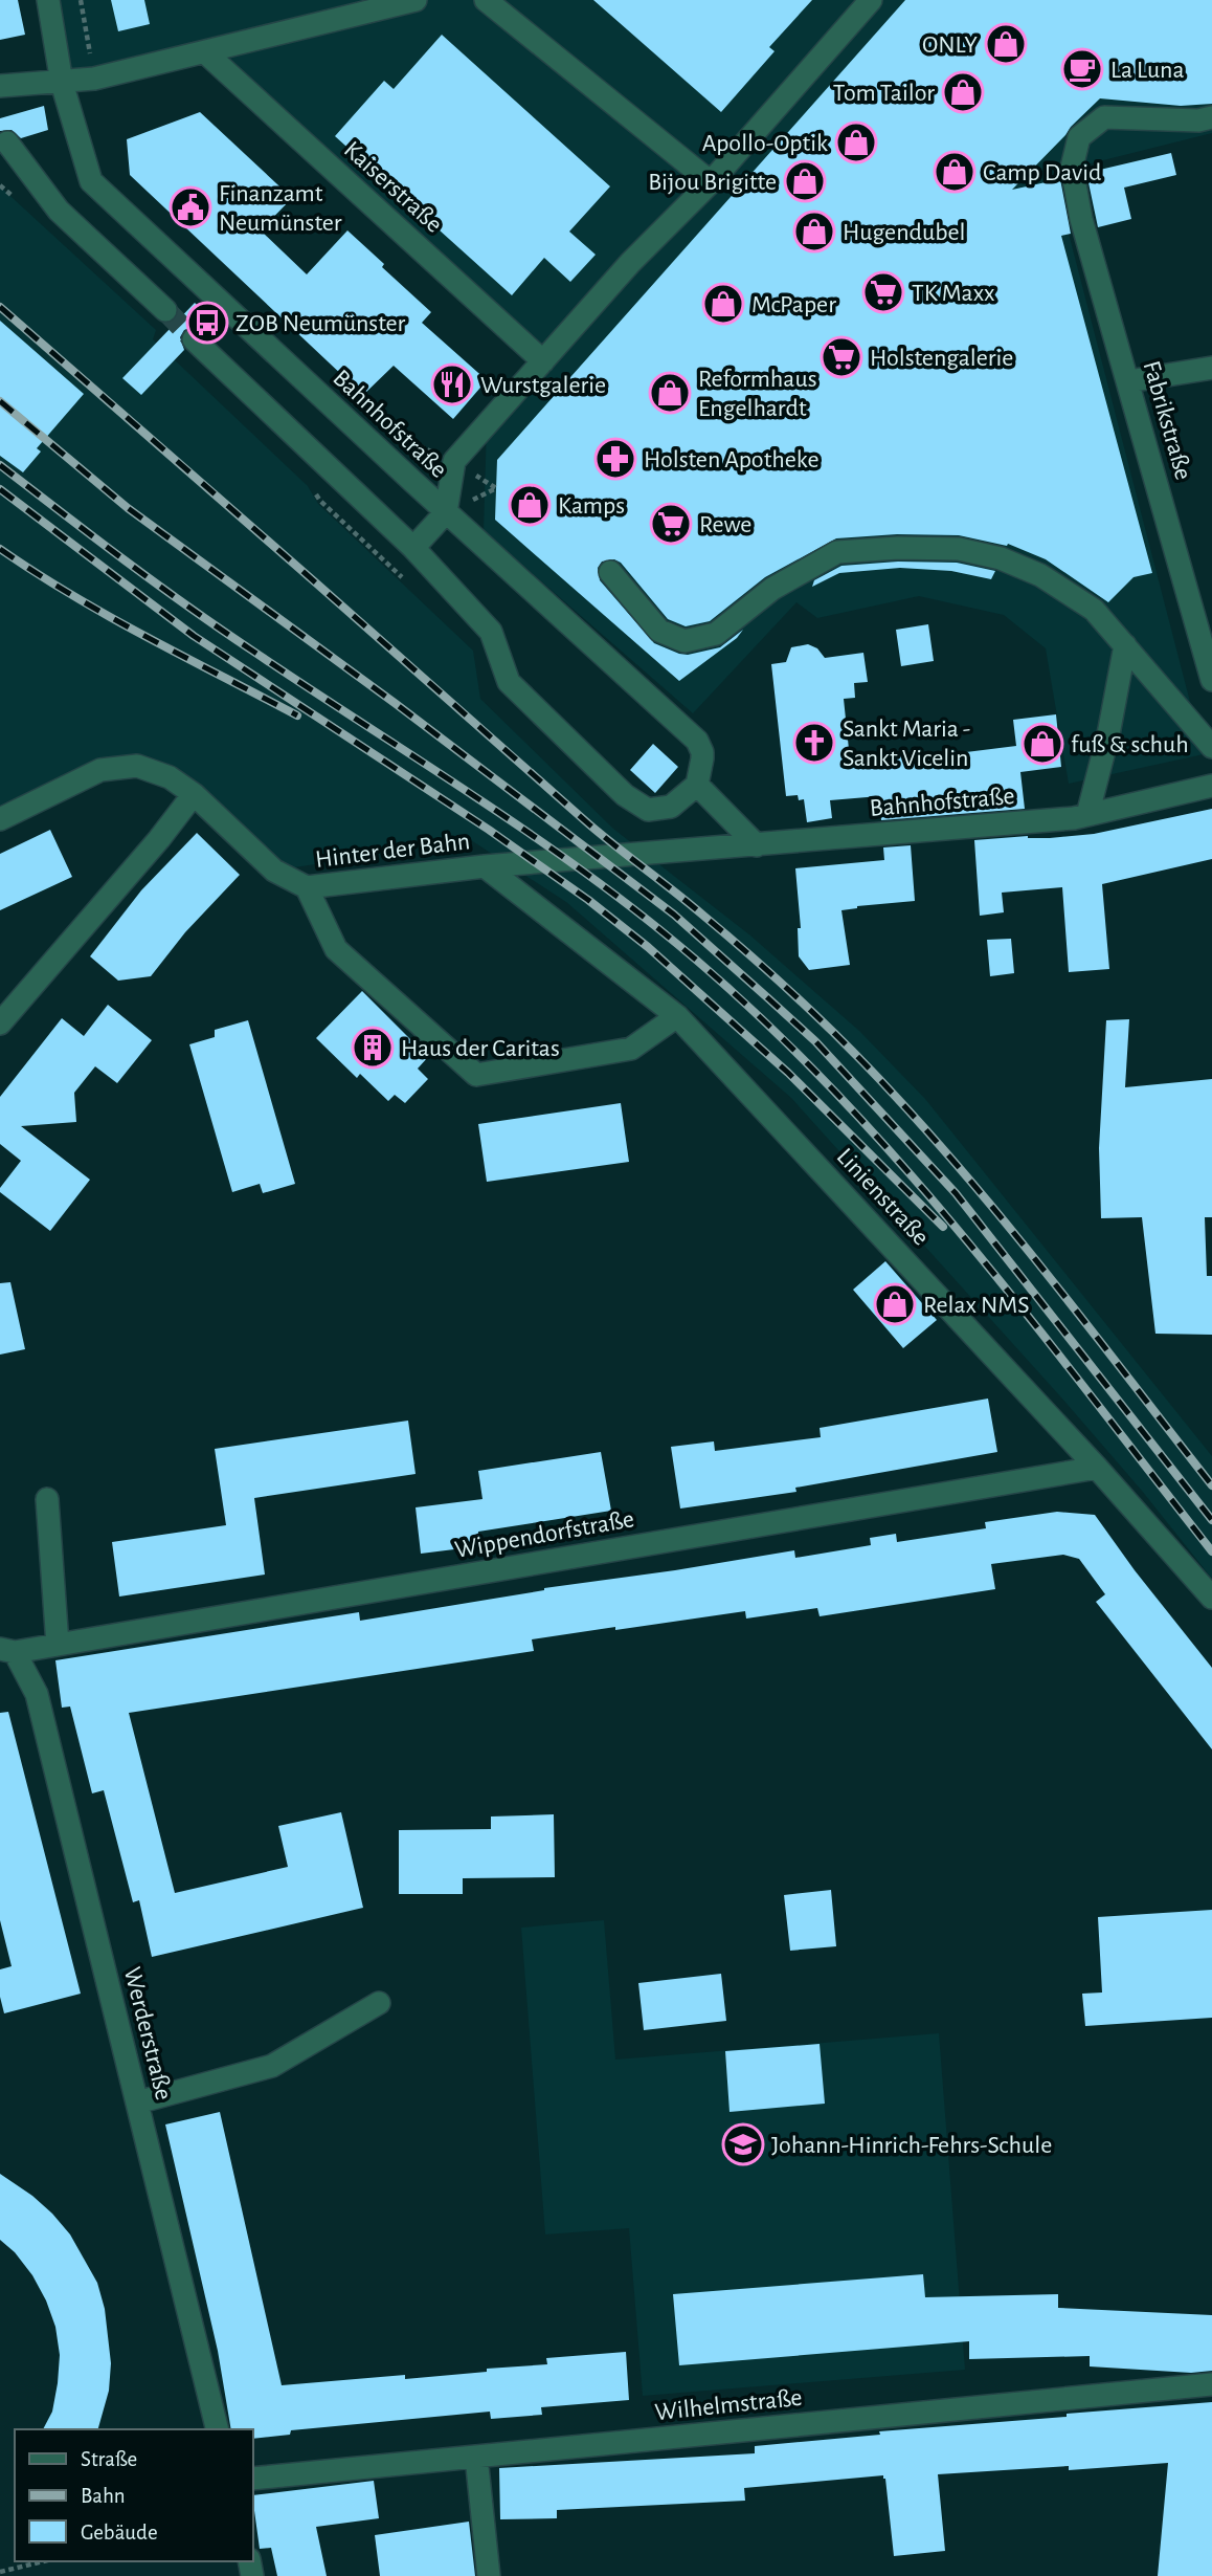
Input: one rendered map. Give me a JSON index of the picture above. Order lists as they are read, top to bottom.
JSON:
{
  "streets": {
    "street": [
      "Kaiserstraße",
      "Fabrikstraße",
      "Bahnhofstraße",
      "Hinter der Bahn",
      "Linienstraße",
      "Wippendorfstraße",
      "Werderstraße",
      "Wilhelmstraße"
    ]
  },
  "crossings": [
    ["Bahnhofstraße", "Hinter der Bahn"],
    ["Hinter der Bahn", "Linienstraße"],
    ["Linienstraße", "Wippendorfstraße"],
    ["Wippendorfstraße", "Werderstraße"]
  ],
  "places": {
    "shop": [
      "ONLY",
      "Tom Tailor",
      "Apollo-Optik",
      "Camp David",
      "Bijou Brigitte",
      "Hugendubel",
      "McPaper",
      "Reformhaus Engelhardt",
      "Kamps",
      "fuß & schuh",
      "Relax NMS"
    ],
    "cafe": ["La Luna"],
    "public building": ["Finanzamt Neumünster"],
    "supermarket": ["TK Maxx", "Holstengalerie", "Rewe"],
    "bus stop": ["ZOB Neumünster"],
    "restaurant": ["Wurstgalerie"],
    "pharmacy": ["Holsten Apotheke"],
    "church": ["Sankt Maria - Sankt Vicelin"],
    "building": ["Haus der Caritas"],
    "school or university": ["Johann-Hinrich-Fehrs-Schule"]
  },
  "legend": ["Straße", "Bahn", "Gebäude"]
}
